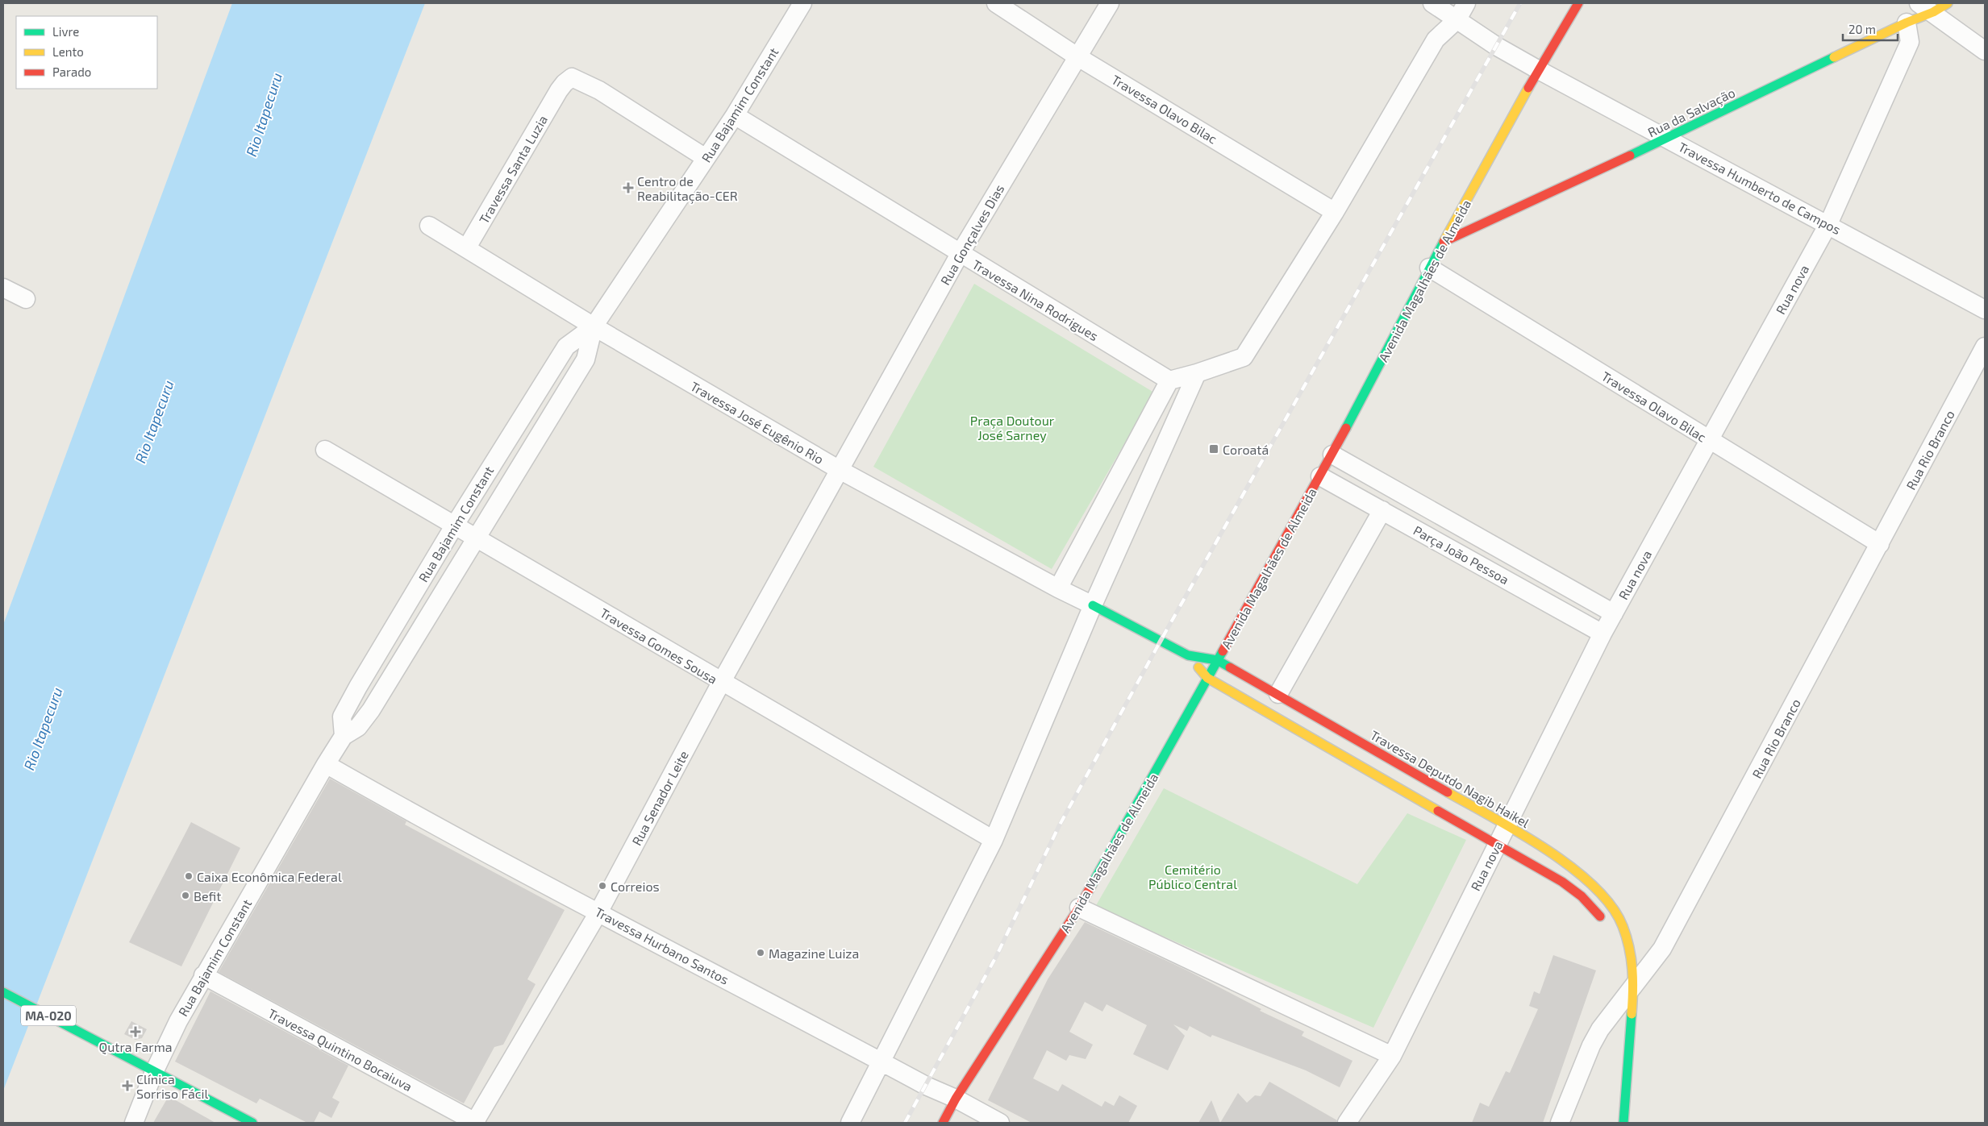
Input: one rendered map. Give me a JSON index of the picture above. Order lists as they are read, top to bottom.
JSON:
{
  "streets": {
    "street": [
      "Rua Bajamim Constant",
      "Travessa Olavo Bilac",
      "Rua da Salvação",
      "Travessa Santa Luzia",
      "Travessa Humberto de Campos",
      "Rua Gonçalves Dias",
      "Avenida Magalhães de Almeida",
      "Rua nova",
      "Travessa Nina Rodrigues",
      "Travessa José Eugênio Rio",
      "Rua Rio Branco",
      "Parça João Pessoa",
      "Travessa Gomes Sousa",
      "Travessa Deputdo Nagib Haikel",
      "Rua Senador Leite",
      "Travessa Hurbano Santos",
      "MA-020",
      "Travessa Quintino Bocaiuva"
    ]
  },
  "crossings": [
    ["Rua Bajamim Constant", "Travessa Santa Luzia"],
    ["Rua Bajamim Constant", "Travessa Nina Rodrigues"],
    ["Rua Bajamim Constant", "Travessa José Eugênio Rio"],
    ["Rua Bajamim Constant", "Travessa Gomes Sousa"],
    ["Rua Bajamim Constant", "Travessa Hurbano Santos"],
    ["Rua Bajamim Constant", "MA-020"],
    ["Rua Bajamim Constant", "Travessa Quintino Bocaiuva"],
    ["Travessa Olavo Bilac", "Rua Gonçalves Dias"],
    ["Travessa Olavo Bilac", "Avenida Magalhães de Almeida"],
    ["Travessa Olavo Bilac", "Rua nova"],
    ["Travessa Olavo Bilac", "Rua Rio Branco"],
    ["Rua da Salvação", "Travessa Humberto de Campos"],
    ["Rua da Salvação", "Avenida Magalhães de Almeida"],
    ["Rua da Salvação", "Rua nova"],
    ["Travessa Santa Luzia", "Travessa José Eugênio Rio"],
    ["Travessa Humberto de Campos", "Avenida Magalhães de Almeida"],
    ["Travessa Humberto de Campos", "Rua nova"],
    ["Rua Gonçalves Dias", "Travessa Nina Rodrigues"],
    ["Rua Gonçalves Dias", "Travessa José Eugênio Rio"],
    ["Rua Gonçalves Dias", "Rua Senador Leite"],
    ["Avenida Magalhães de Almeida", "Parça João Pessoa"],
    ["Avenida Magalhães de Almeida", "Travessa Deputdo Nagib Haikel"],
    ["Avenida Magalhães de Almeida", "Travessa Hurbano Santos"],
    ["Rua nova", "Parça João Pessoa"],
    ["Rua nova", "Travessa Deputdo Nagib Haikel"],
    ["Travessa José Eugênio Rio", "Travessa Deputdo Nagib Haikel"],
    ["Travessa José Eugênio Rio", "Rua Senador Leite"],
    ["Rua Rio Branco", "Travessa Deputdo Nagib Haikel"],
    ["Travessa Gomes Sousa", "Rua Senador Leite"],
    ["Rua Senador Leite", "Travessa Hurbano Santos"],
    ["Rua Senador Leite", "Travessa Quintino Bocaiuva"]
  ],
  "water": ["Rio Itapecuru"],
  "parks": ["Praça Doutour José Sarney", "Cemitério Público Central"],
  "places": {
    "health": ["Centro de Reabilitação-CER", "Qutra Farma", "Clínica Sorriso Fácil"],
    "transit": ["Coroatá"],
    "other": [
      "Caixa Econômica Federal",
      "Correios",
      "Befit",
      "Magazine Luiza"
    ]
  },
  "legend": ["Livre", "Lento", "Parado"],
  "scale_bar": "20 m"
}
